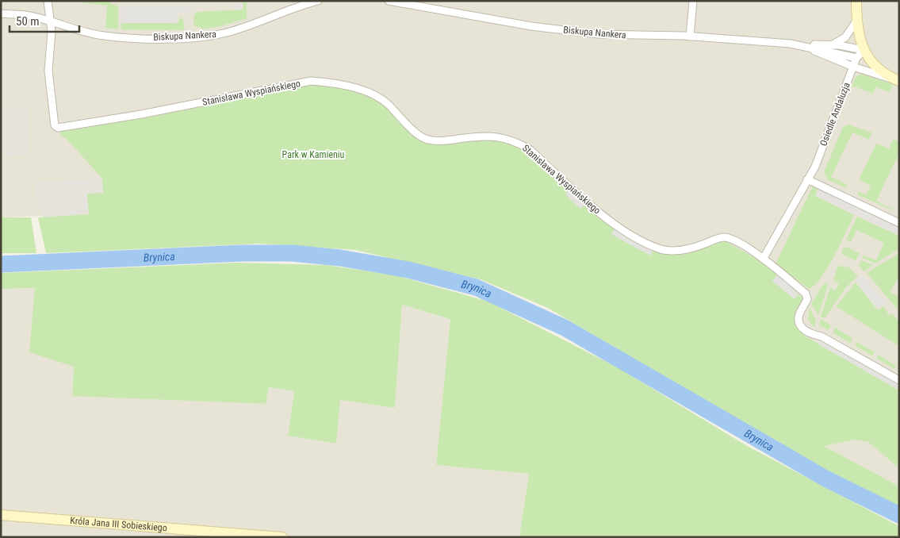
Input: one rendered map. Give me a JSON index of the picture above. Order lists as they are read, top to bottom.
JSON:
{
  "streets": {
    "street": [
      "Biskupa Nankera",
      "Stanisława Wyspiańskiego",
      "Osiedle Andaluzja",
      "Króla Jana III Sobieskiego"
    ]
  },
  "crossings": [
    ["Biskupa Nankera", "Stanisława Wyspiańskiego"],
    ["Biskupa Nankera", "Osiedle Andaluzja"],
    ["Stanisława Wyspiańskiego", "Osiedle Andaluzja"]
  ],
  "water": ["Brynica"],
  "parks": ["Park w Kamieniu"],
  "scale_bar": "50 m"
}
